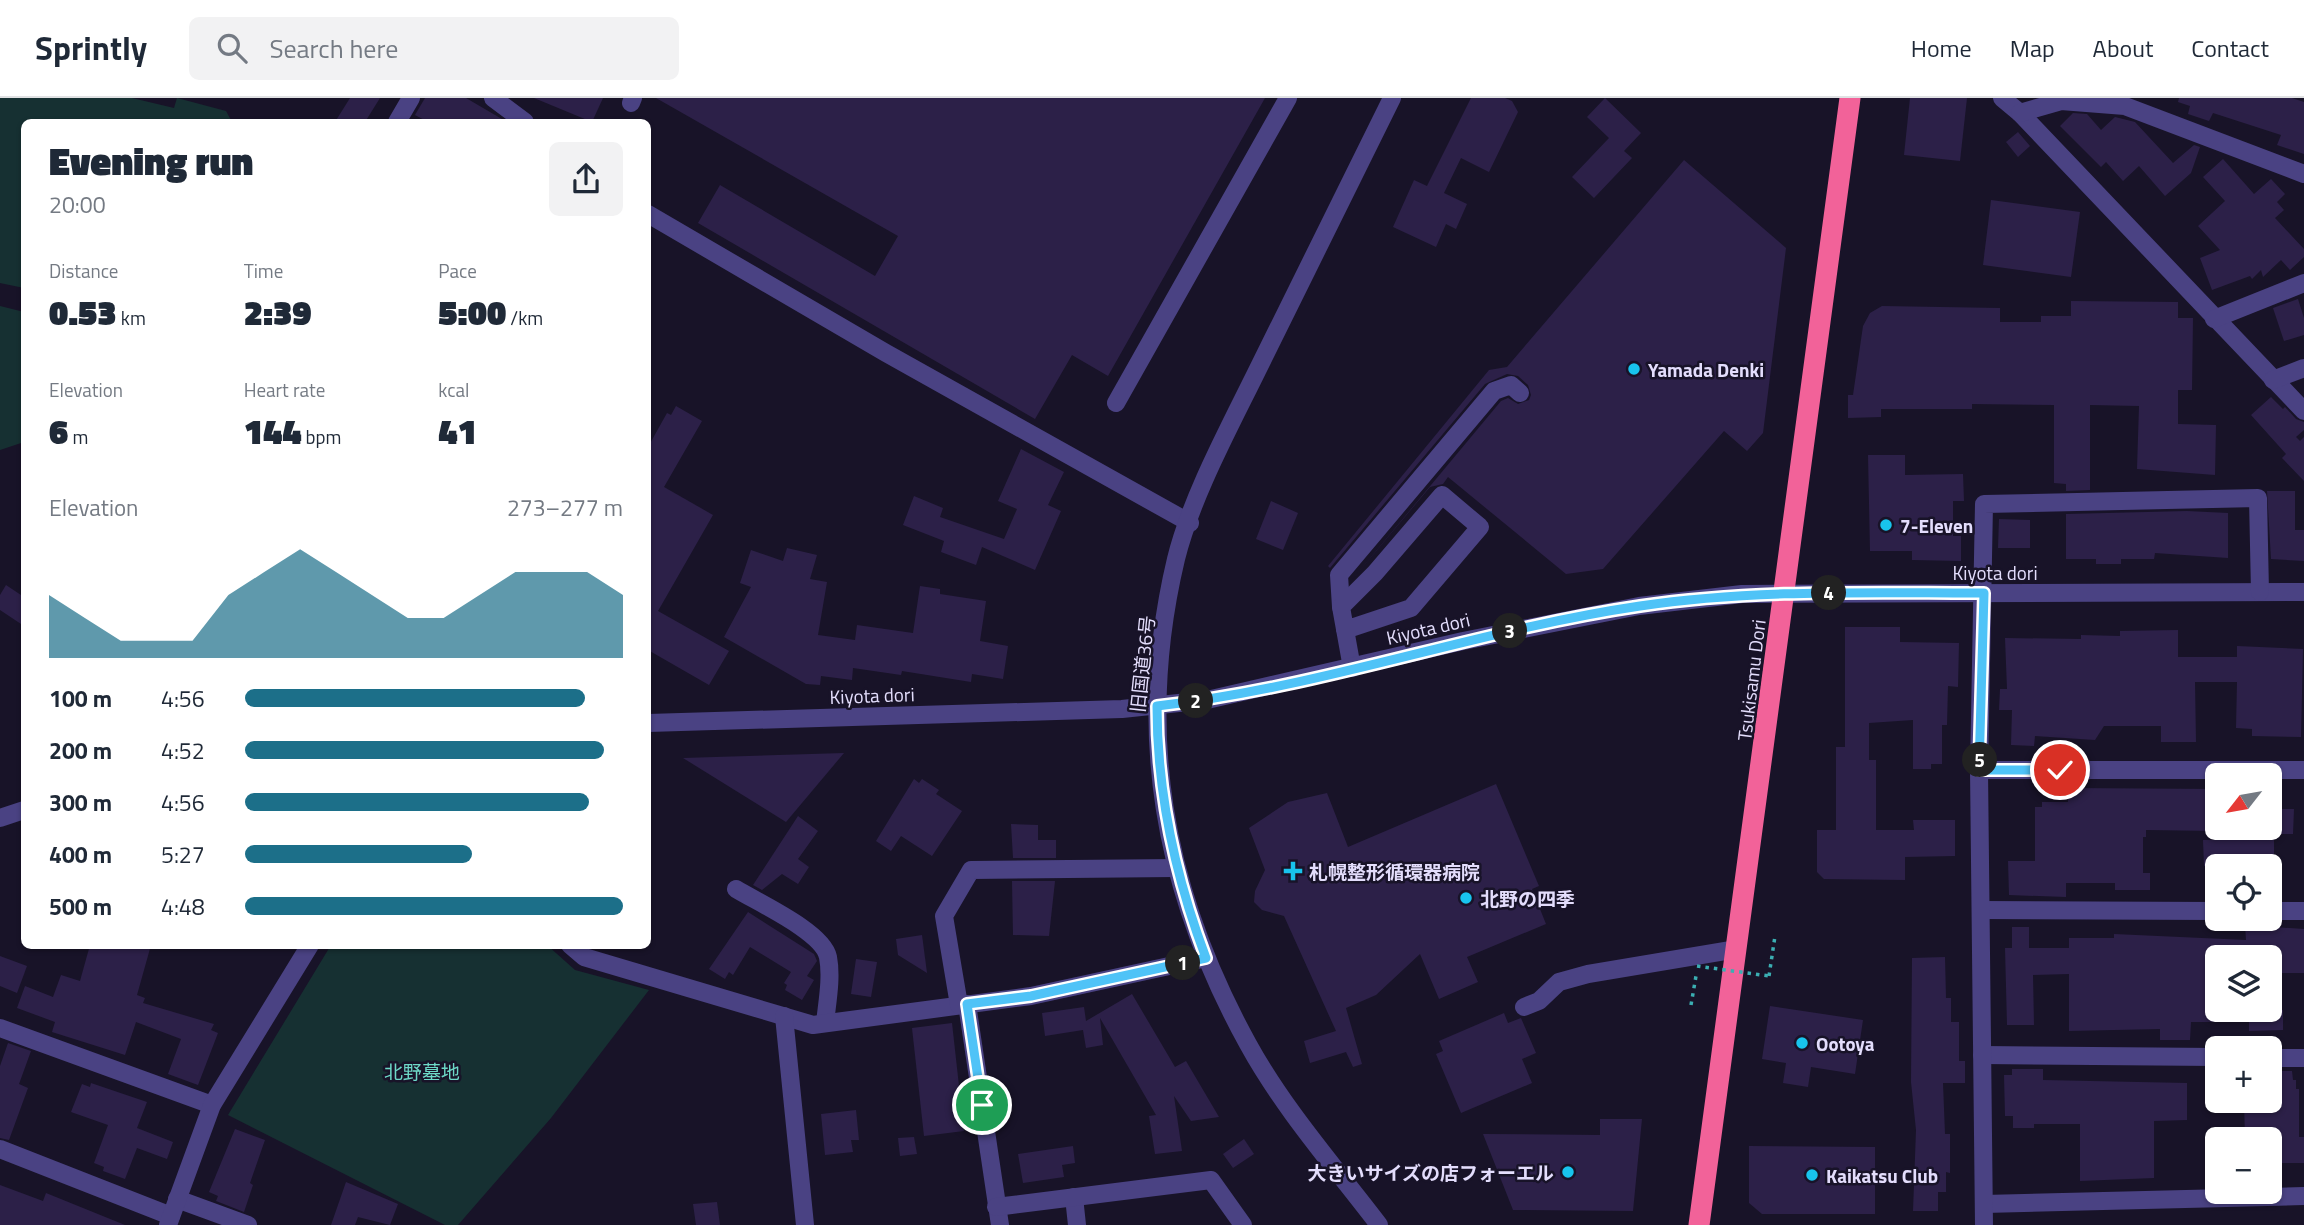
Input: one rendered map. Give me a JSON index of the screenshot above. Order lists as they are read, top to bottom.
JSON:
{
  "streets": {
    "highway": ["Tsukisamu Dori"],
    "street": ["Kiyota dori", "旧国道36号"]
  },
  "crossings": [
    ["Kiyota dori", "旧国道36号"],
    ["Kiyota dori", "Tsukisamu Dori"]
  ],
  "parks": ["北野墓地"],
  "places": {
    "other": [
      "Yamada Denki",
      "7-Eleven",
      "北野の四季",
      "Ootoya",
      "大きいサイズの店フォーエル",
      "Kaikatsu Club"
    ],
    "health": ["札幌整形循環器病院"]
  },
  "north": "bottom left",
  "page": {
    "header": "Sprintly",
    "search": "Search here",
    "nav": [
      "Home",
      "Map",
      "About",
      "Contact"
    ],
    "heading": ["Evening run", "20:00"],
    "stats": [
      ["Distance", "0.53 km"],
      ["Time", "2:39"],
      ["Pace", "5:00 /km"],
      ["Elevation", "6 m"],
      ["Heart rate", "144 bpm"],
      ["kcal", "41"]
    ],
    "chart": ["Elevation", "273–277 m"],
    "pins": [
      "4",
      "3",
      "2",
      "5",
      "1"
    ],
    "list": [
      {
        "name": "100 m",
        "note": "4:56"
      },
      {
        "name": "200 m",
        "note": "4:52"
      },
      {
        "name": "300 m",
        "note": "4:56"
      },
      {
        "name": "400 m",
        "note": "5:27"
      },
      {
        "name": "500 m",
        "note": "4:48"
      }
    ],
    "map_buttons": ["+", "−"]
  }
}
